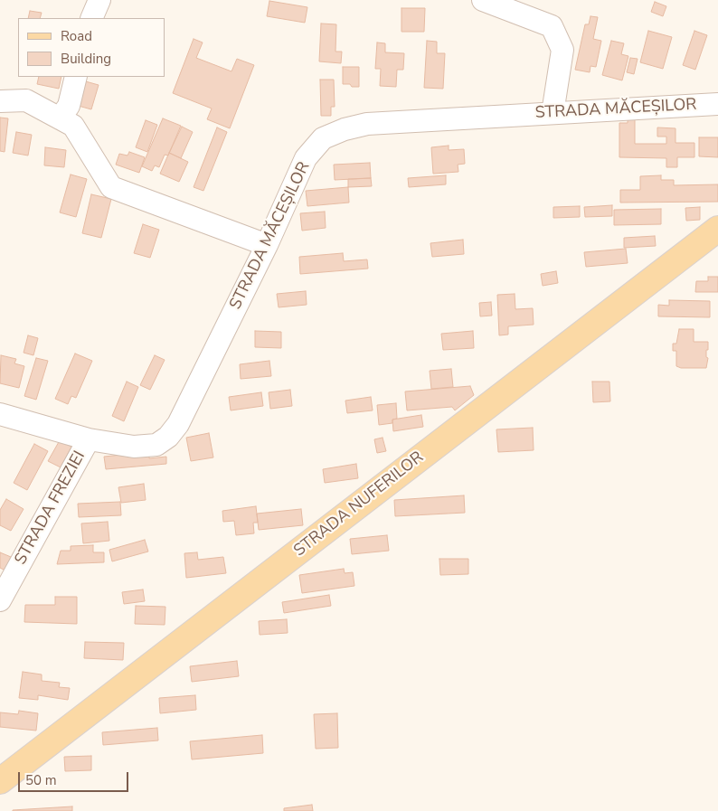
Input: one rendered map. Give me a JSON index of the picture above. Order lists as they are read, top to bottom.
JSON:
{
  "streets": {
    "main road": ["STRADA NUFERILOR"],
    "street": ["STRADA MĂCEȘILOR", "STRADA FREZIEI"]
  },
  "crossings": [
    ["STRADA MĂCEȘILOR", "STRADA FREZIEI"]
  ],
  "legend": ["Road", "Building"],
  "scale_bar": "50 m"
}
